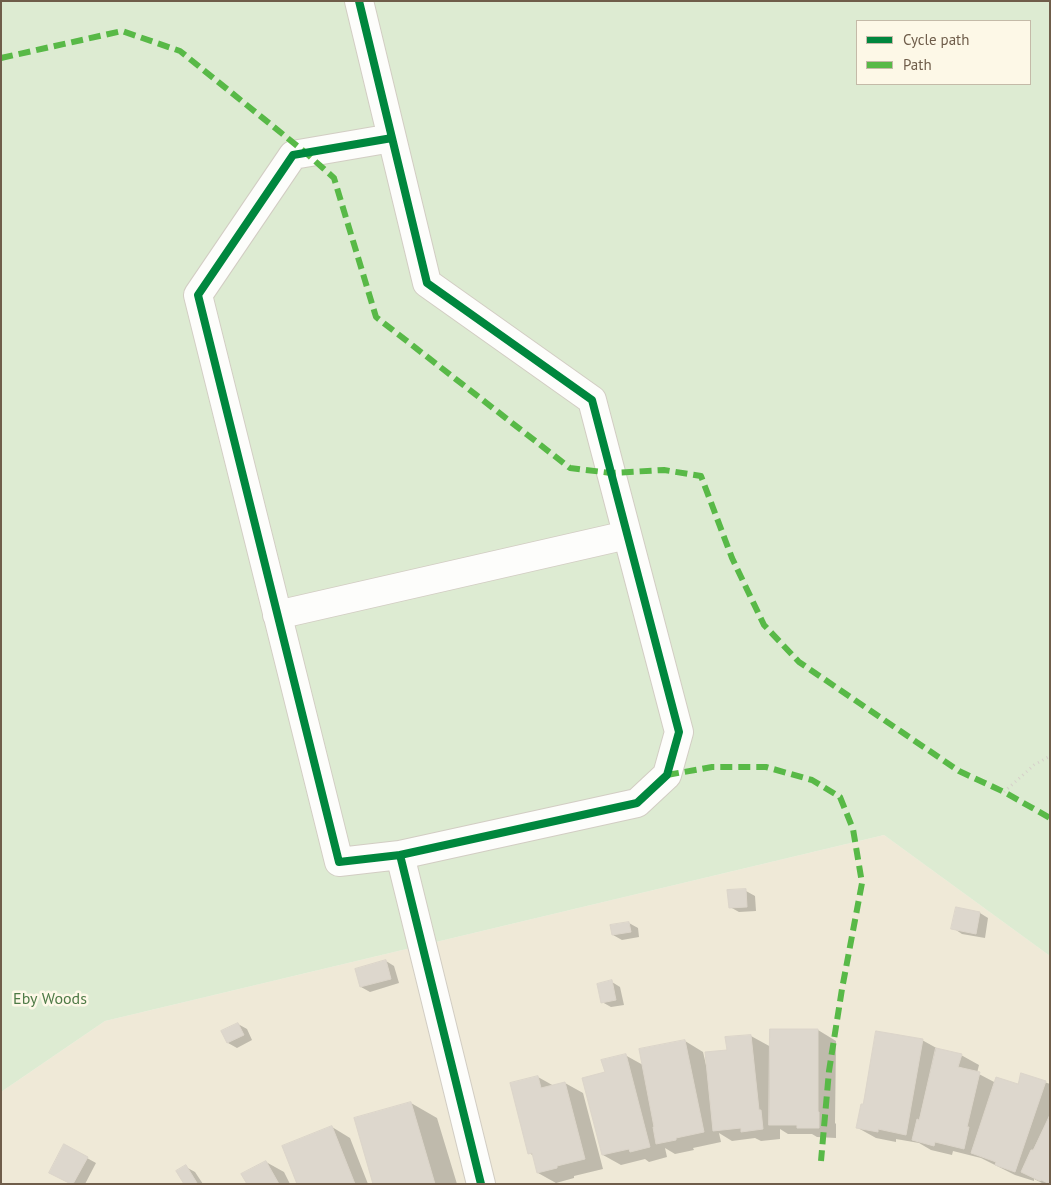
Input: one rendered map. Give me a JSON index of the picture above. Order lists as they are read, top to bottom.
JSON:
{
  "parks": ["Eby Woods"],
  "legend": ["Cycle path", "Path"]
}
